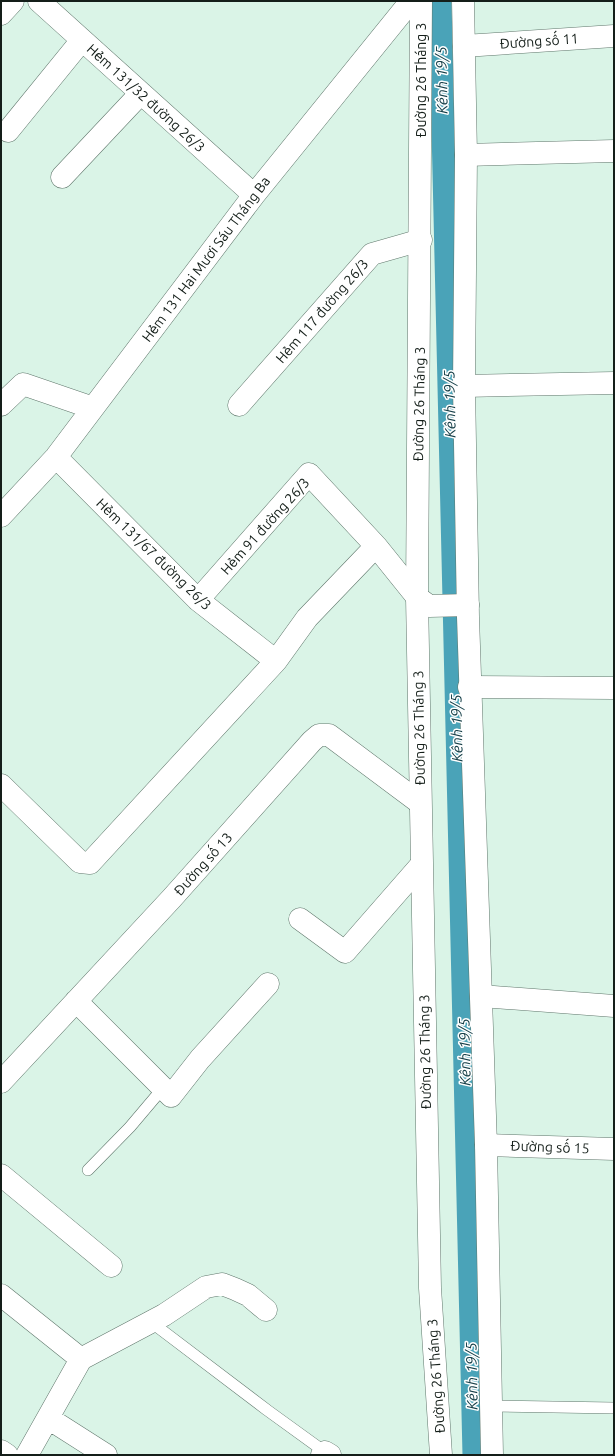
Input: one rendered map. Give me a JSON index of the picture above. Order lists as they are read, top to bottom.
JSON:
{
  "streets": {
    "street": [
      "Đường số 11",
      "Đường 26 Tháng 3",
      "Hẻm 131/32 đường 26/3",
      "Hẻm 131 Hai Mươi Sáu Tháng Ba",
      "Hẻm 117 đường 26/3",
      "Hẻm 91 đường 26/3",
      "Hẻm 131/67 đường 26/3",
      "Đường số 13",
      "Đường số 15"
    ]
  },
  "crossings": [
    ["Đường 26 Tháng 3", "Hẻm 117 đường 26/3"],
    ["Đường 26 Tháng 3", "Hẻm 91 đường 26/3"],
    ["Đường 26 Tháng 3", "Đường số 13"],
    ["Hẻm 131/32 đường 26/3", "Hẻm 131 Hai Mươi Sáu Tháng Ba"],
    ["Hẻm 131 Hai Mươi Sáu Tháng Ba", "Hẻm 131/67 đường 26/3"],
    ["Hẻm 91 đường 26/3", "Hẻm 131/67 đường 26/3"]
  ],
  "water": ["Kênh 19/5"]
}
